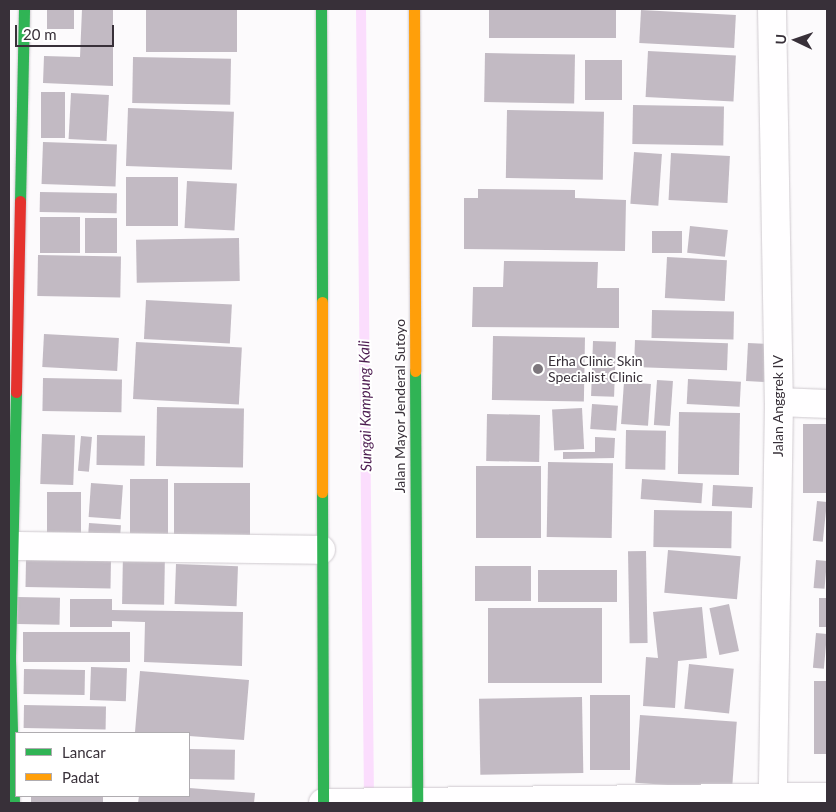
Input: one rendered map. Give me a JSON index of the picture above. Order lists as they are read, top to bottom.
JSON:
{
  "streets": {
    "main road": ["Jalan Mayor Jenderal Sutoyo"],
    "street": ["Jalan Anggrek IV"]
  },
  "water": ["Sungai Kampung Kali"],
  "places": ["Erha Clinic Skin Specialist Clinic"],
  "legend": ["Lancar", "Padat"],
  "scale_bar": "20 m",
  "north": "left"
}
